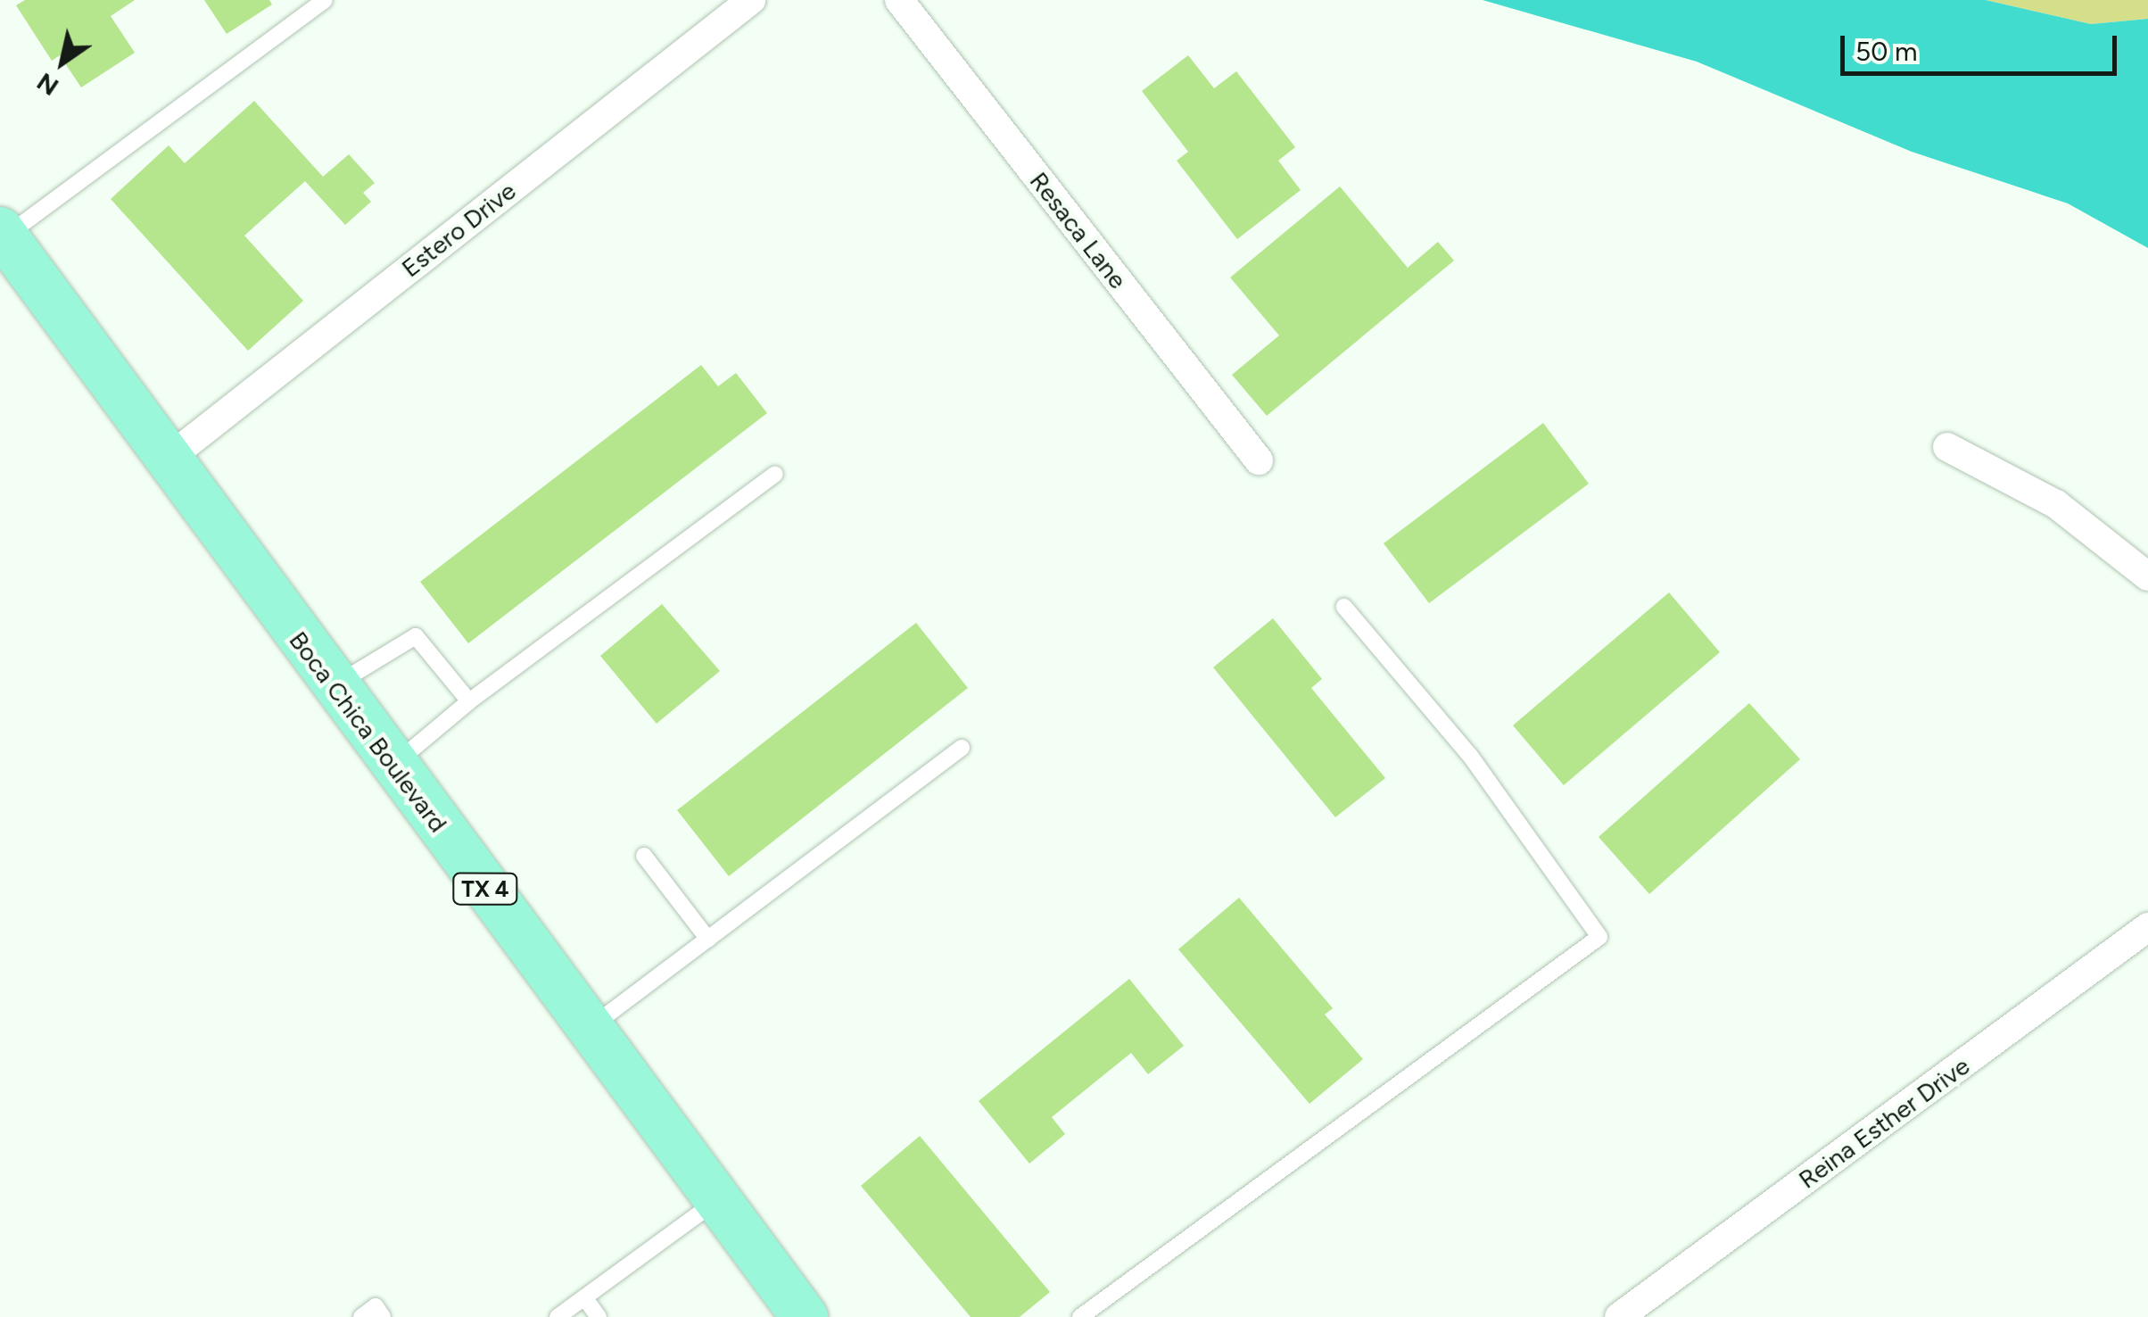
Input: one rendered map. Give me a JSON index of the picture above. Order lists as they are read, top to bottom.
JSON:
{
  "streets": {
    "main road": ["Boca Chica Boulevard", "TX 4"],
    "street": ["Estero Drive", "Resaca Lane", "Reina Esther Drive"]
  },
  "crossings": [
    ["Estero Drive", "Boca Chica Boulevard"]
  ],
  "scale_bar": "50 m",
  "north": "bottom left"
}
